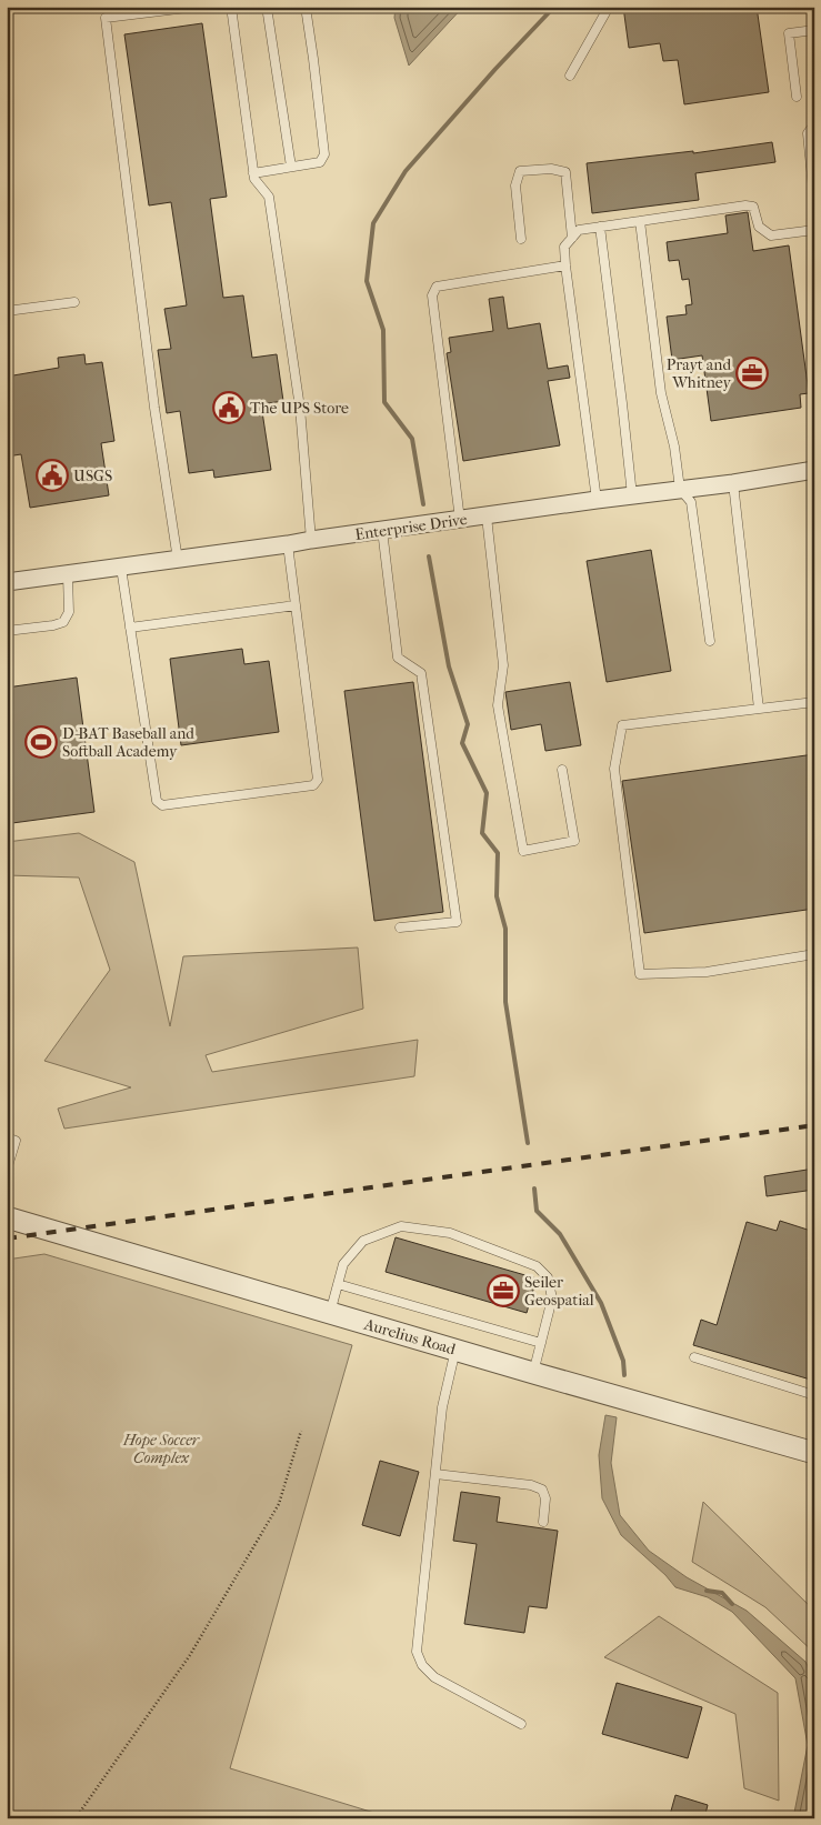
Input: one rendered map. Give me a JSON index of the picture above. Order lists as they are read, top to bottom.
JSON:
{
  "streets": {
    "street": ["Enterprise Drive", "Aurelius Road"]
  },
  "parks": ["Hope Soccer Complex"],
  "places": {
    "office": ["Prayt and Whitney", "Seiler Geospatial"],
    "public building": ["The UPS Store", "USGS"],
    "sports": ["D-BAT Baseball and Softball Academy"]
  }
}
